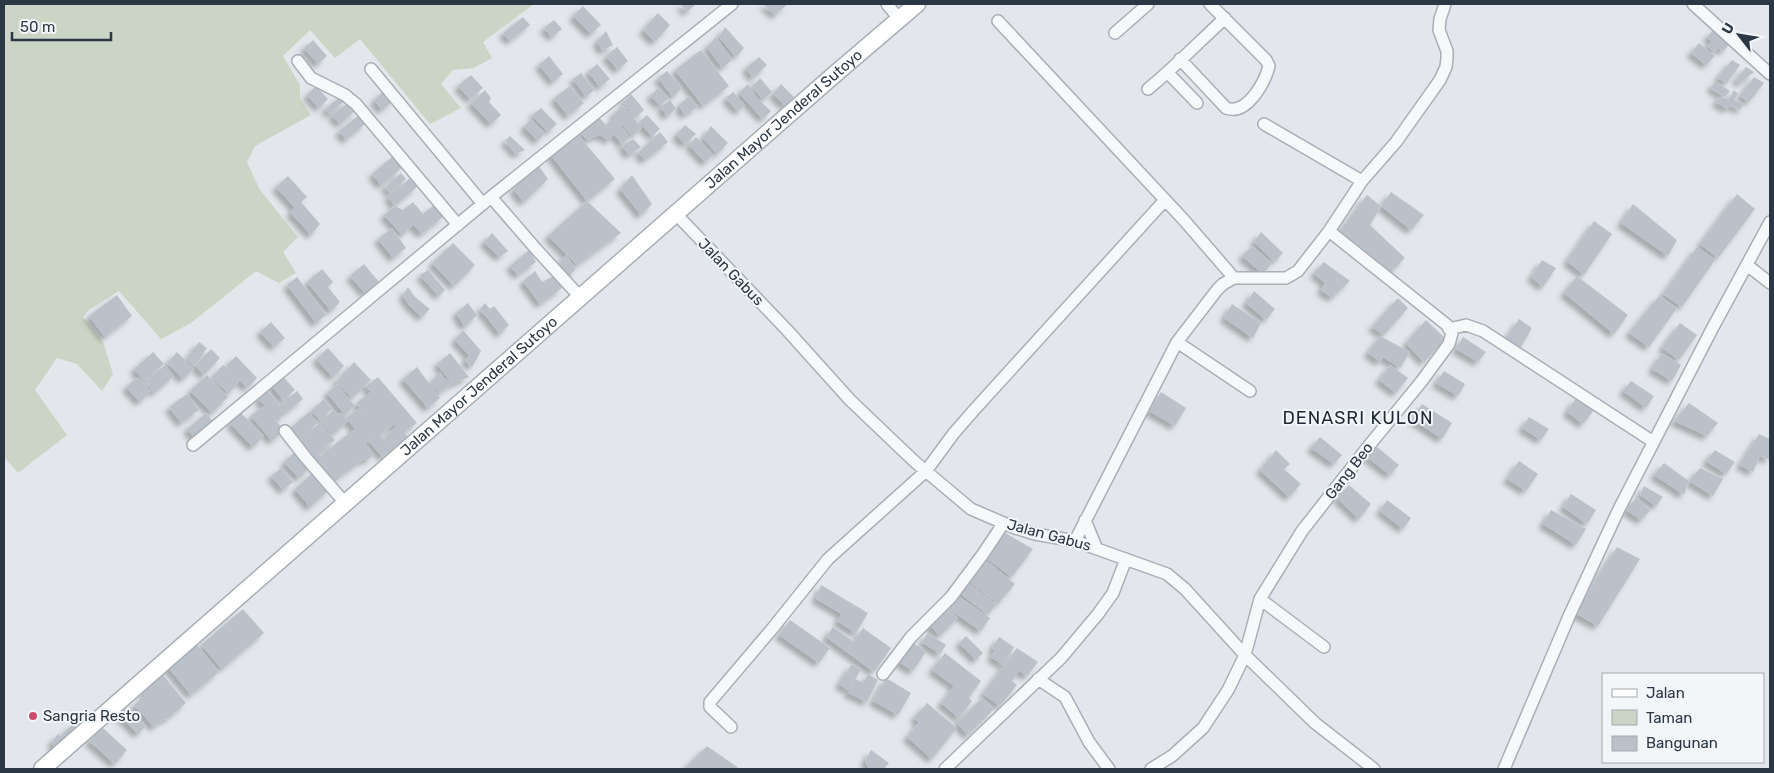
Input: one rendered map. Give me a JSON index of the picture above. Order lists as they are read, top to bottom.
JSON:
{
  "streets": {
    "main road": ["Jalan Mayor Jenderal Sutoyo"],
    "street": ["Jalan Gabus", "Gang Beo"]
  },
  "crossings": [
    ["Jalan Mayor Jenderal Sutoyo", "Jalan Gabus"],
    ["Jalan Gabus", "Gang Beo"]
  ],
  "districts": ["DENASRI KULON"],
  "places": ["Sangria Resto"],
  "legend": ["Jalan", "Taman", "Bangunan"],
  "scale_bar": "50 m",
  "north": "top left"
}
